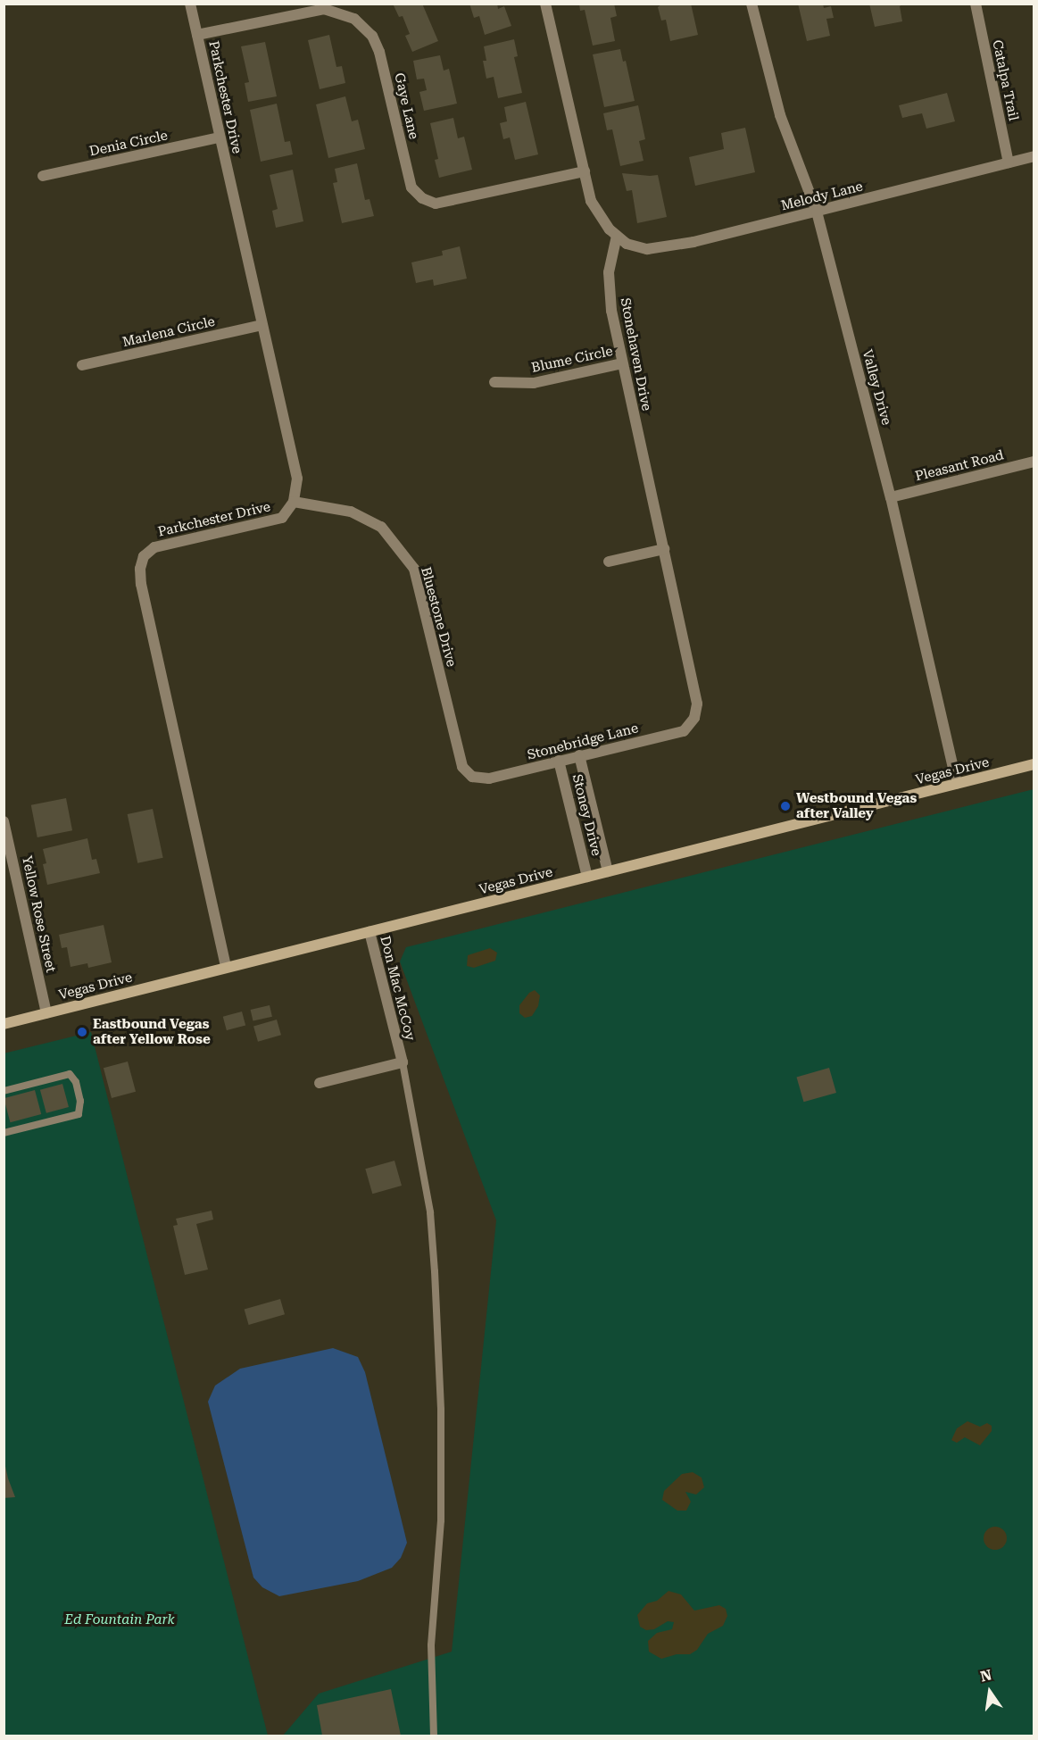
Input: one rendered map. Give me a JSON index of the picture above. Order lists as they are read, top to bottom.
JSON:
{
  "streets": {
    "main road": ["Vegas Drive"],
    "street": [
      "Catalpa Trail",
      "Parkchester Drive",
      "Gaye Lane",
      "Denia Circle",
      "Melody Lane",
      "Marlena Circle",
      "Stonehaven Drive",
      "Blume Circle",
      "Valley Drive",
      "Pleasant Road",
      "Bluestone Drive",
      "Stonebridge Lane",
      "Stoney Drive",
      "Yellow Rose Street",
      "Don Mac McCoy"
    ]
  },
  "crossings": [
    ["Catalpa Trail", "Melody Lane"],
    ["Parkchester Drive", "Gaye Lane"],
    ["Parkchester Drive", "Denia Circle"],
    ["Parkchester Drive", "Marlena Circle"],
    ["Parkchester Drive", "Bluestone Drive"],
    ["Parkchester Drive", "Vegas Drive"],
    ["Melody Lane", "Stonehaven Drive"],
    ["Melody Lane", "Valley Drive"],
    ["Stonehaven Drive", "Blume Circle"],
    ["Stonehaven Drive", "Stonebridge Lane"],
    ["Valley Drive", "Pleasant Road"],
    ["Valley Drive", "Vegas Drive"],
    ["Bluestone Drive", "Stonebridge Lane"],
    ["Stonebridge Lane", "Stoney Drive"],
    ["Vegas Drive", "Stoney Drive"],
    ["Vegas Drive", "Yellow Rose Street"],
    ["Vegas Drive", "Don Mac McCoy"]
  ],
  "parks": ["Ed Fountain Park"],
  "places": ["Westbound Vegas after Valley", "Eastbound Vegas after Yellow Rose"],
  "north": "top"
}
